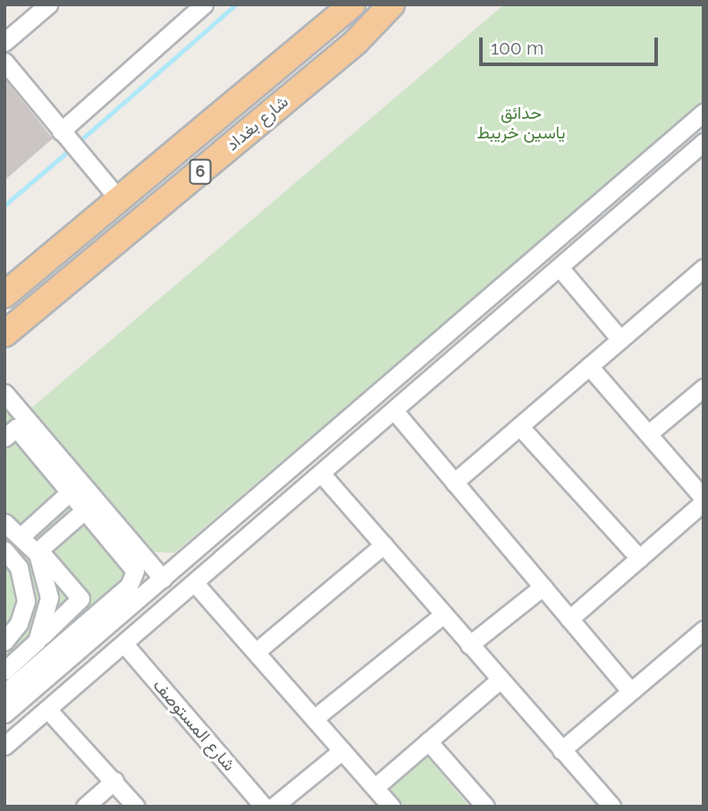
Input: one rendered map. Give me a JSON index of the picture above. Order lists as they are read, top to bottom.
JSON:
{
  "streets": {
    "highway": ["شارع بغداد", "6"],
    "street": ["شارع المستوصف"]
  },
  "parks": ["حدائق ياسين خريبط"],
  "scale_bar": "100 m"
}
